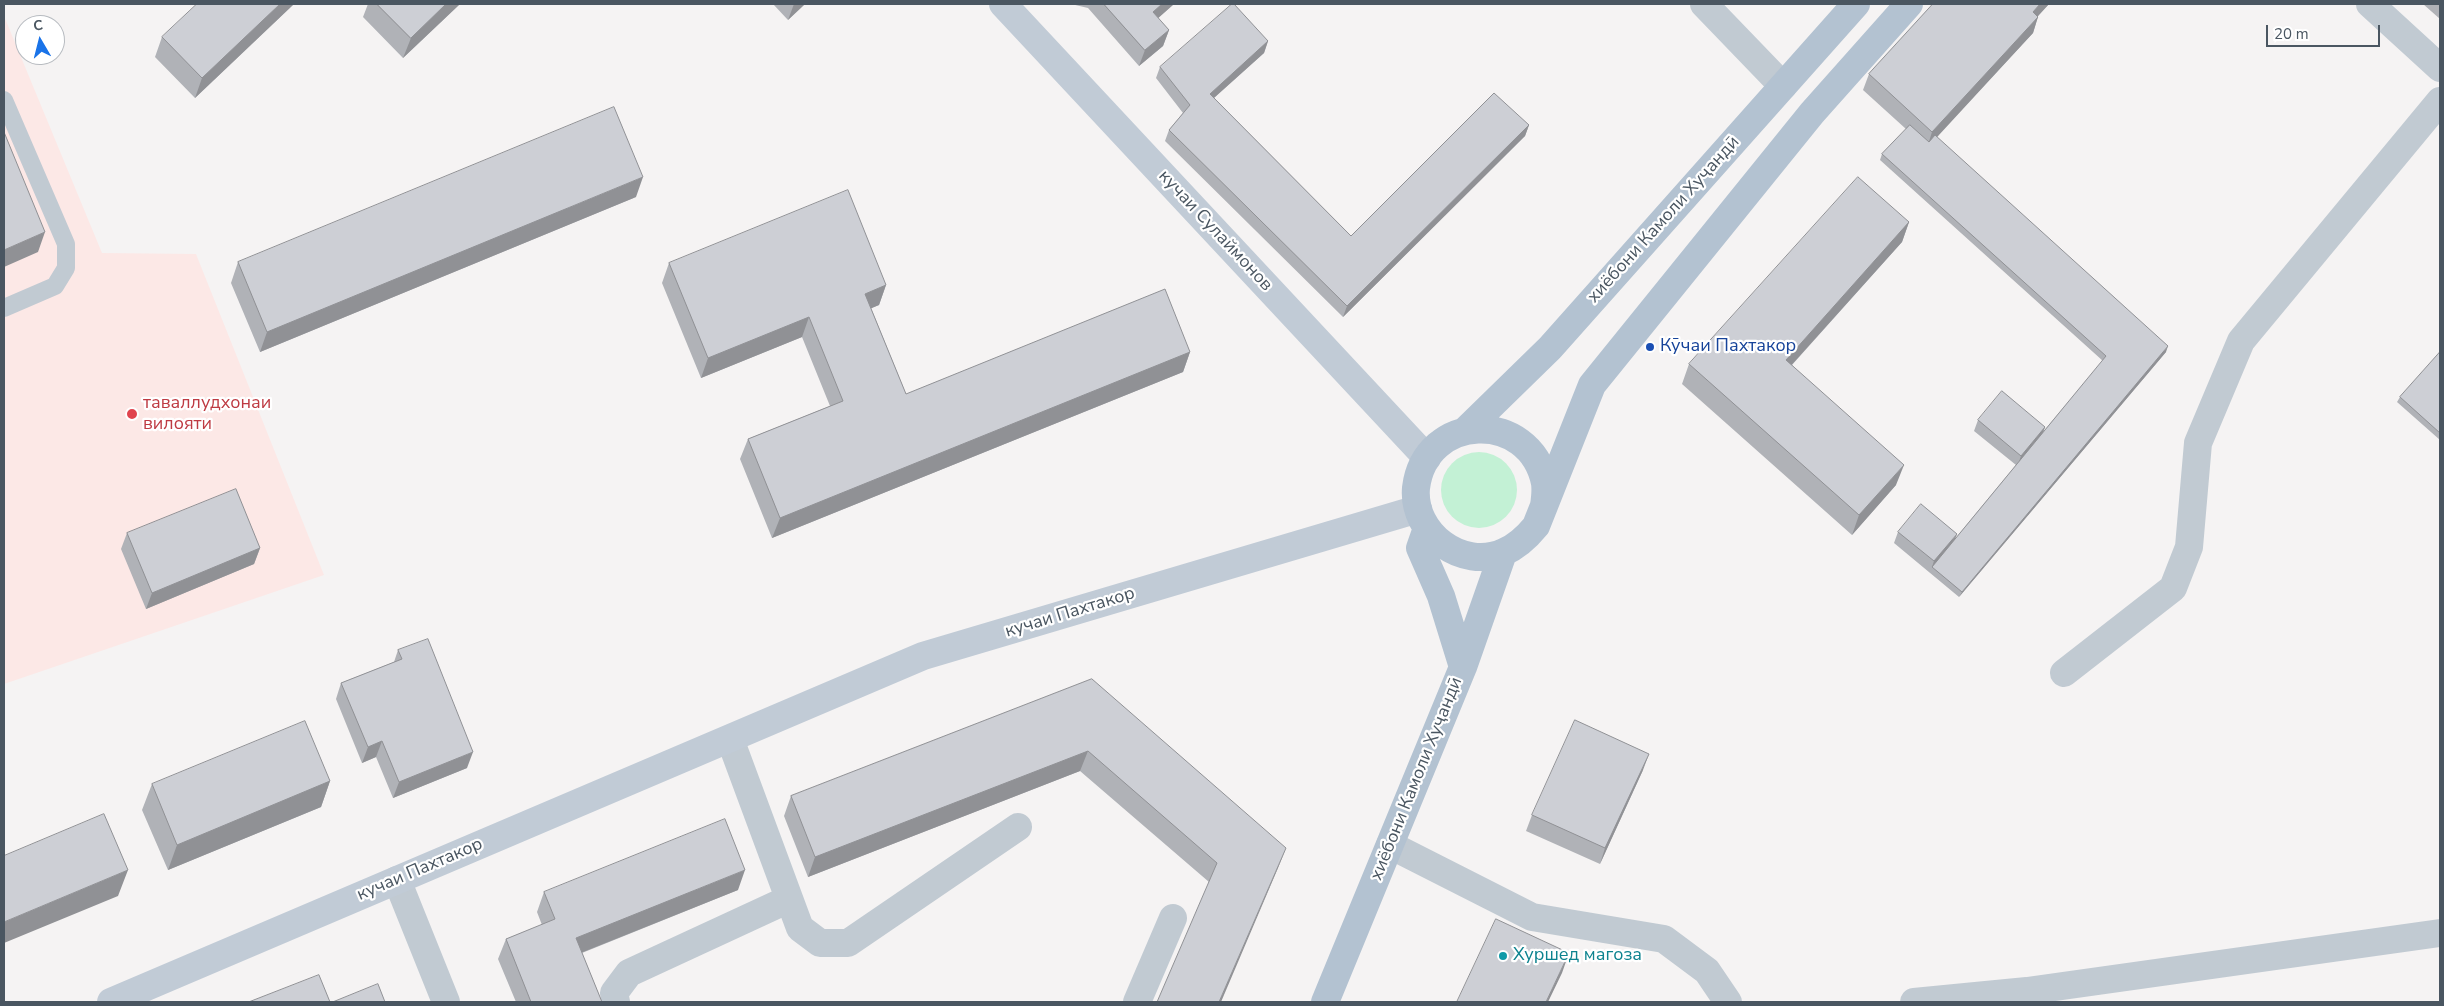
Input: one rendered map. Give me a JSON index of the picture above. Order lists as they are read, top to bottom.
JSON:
{
  "streets": {
    "main road": ["хиёбони Камоли Хуҷандӣ", "кучаи Сулаймонов", "кучаи Пахтакор"]
  },
  "crossings": [
    ["хиёбони Камоли Хуҷандӣ", "кучаи Сулаймонов"],
    ["хиёбони Камоли Хуҷандӣ", "кучаи Пахтакор"],
    ["кучаи Сулаймонов", "кучаи Пахтакор"]
  ],
  "places": ["Кӯчаи Пахтакор", "таваллудхонаи вилояти", "Хуршед магоза"],
  "scale_bar": "20 m",
  "north": "top"
}
